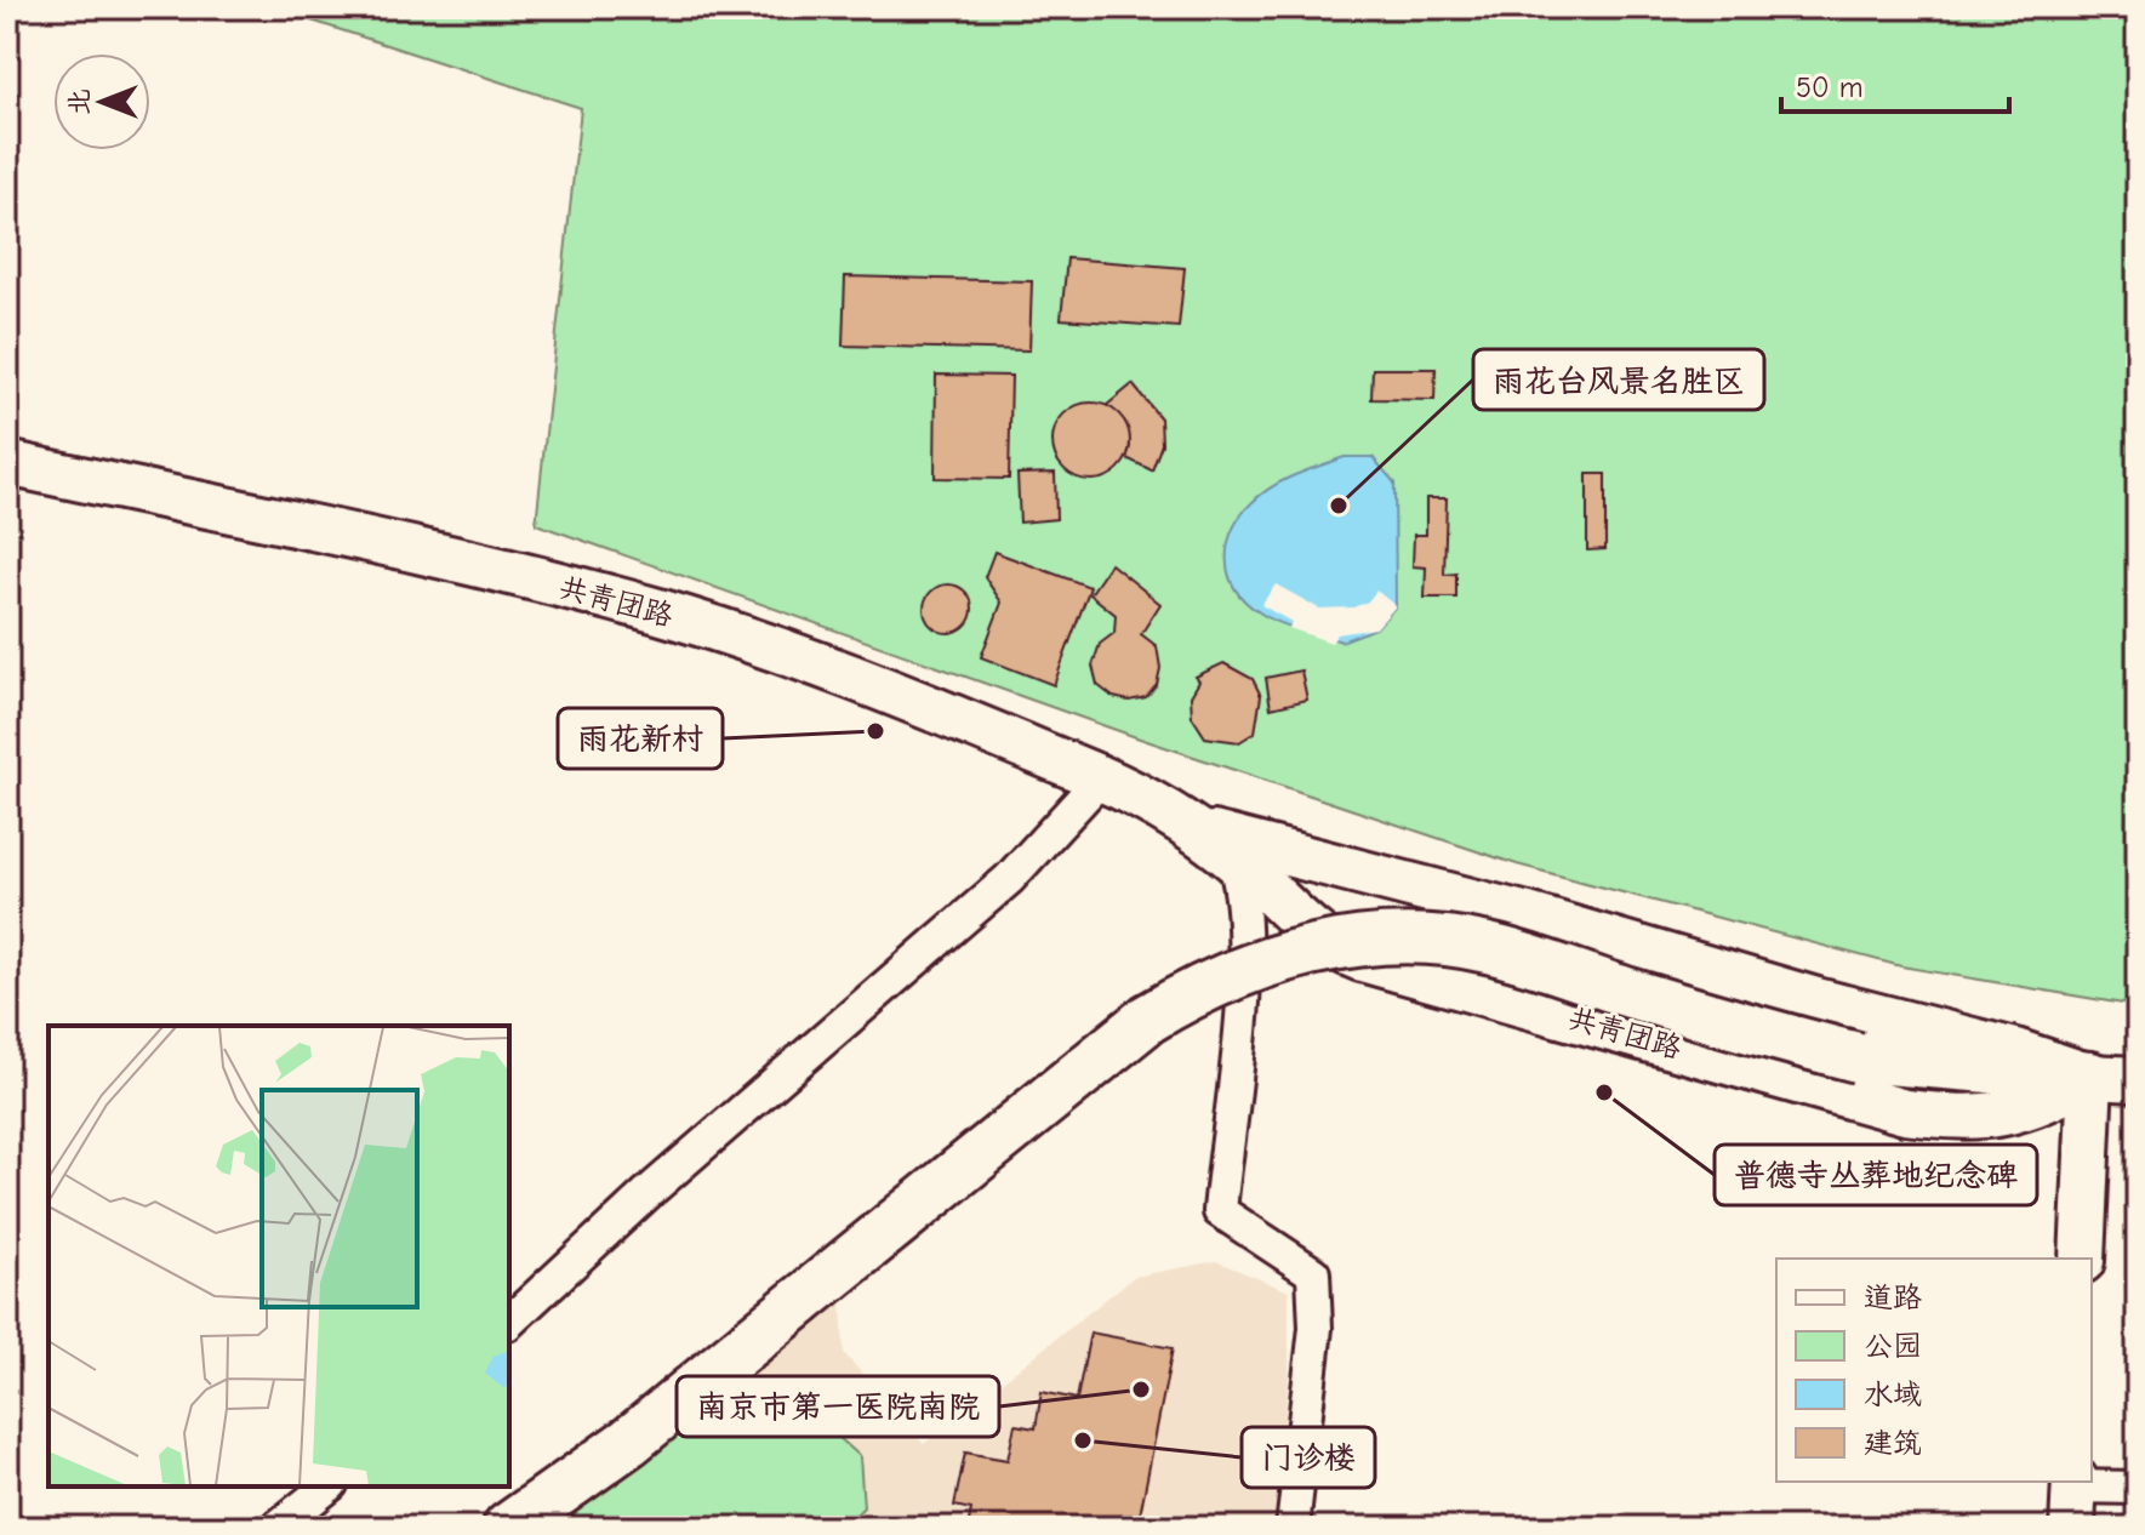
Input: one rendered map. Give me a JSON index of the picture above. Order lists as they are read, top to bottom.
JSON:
{
  "streets": {
    "street": ["共青团路"]
  },
  "places": [
    "雨花台风景名胜区",
    "雨花新村",
    "普德寺丛葬地纪念碑",
    "南京市第一医院南院",
    "门诊楼"
  ],
  "legend": [
    "道路",
    "公园",
    "水域",
    "建筑"
  ],
  "scale_bar": "50 m",
  "north": "left"
}
